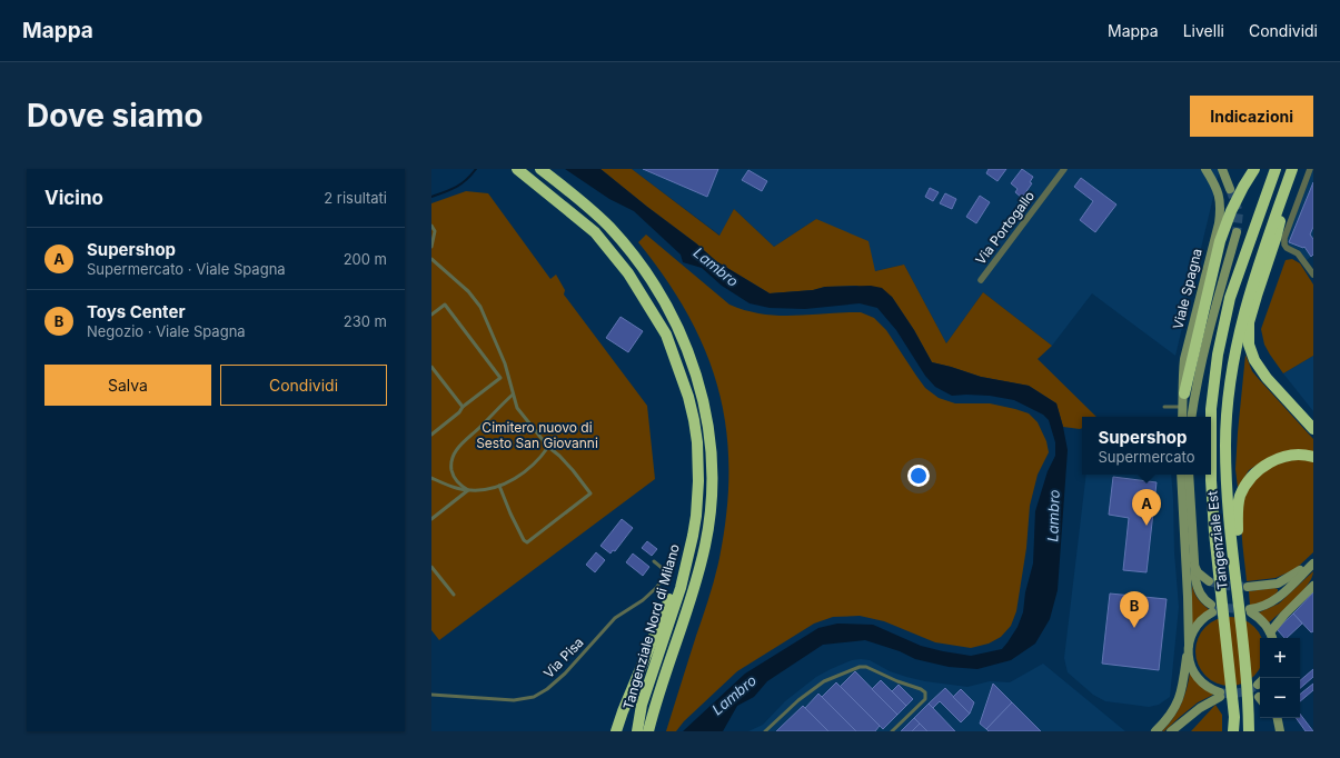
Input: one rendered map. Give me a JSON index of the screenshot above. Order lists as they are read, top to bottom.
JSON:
{
  "streets": {
    "highway": ["Tangenziale Est", "Tangenziale Nord di Milano"],
    "street": ["Via Portogallo", "Viale Spagna"],
    "lane": ["Via Pisa"]
  },
  "water": ["Lambro"],
  "parks": ["Cimitero nuovo di Sesto San Giovanni"],
  "page": {
    "header": "Mappa",
    "nav": ["Mappa", "Livelli", "Condividi"],
    "buttons": [
      "Indicazioni",
      ["Salva", "Condividi"]
    ],
    "title": "Dove siamo",
    "heading": ["Vicino", "2 risultati"],
    "list": [
      {
        "mark": "A",
        "name": "Supershop",
        "note": "Supermercato · Viale Spagna",
        "value": "200 m"
      },
      {
        "mark": "B",
        "name": "Toys Center",
        "note": "Negozio · Viale Spagna",
        "value": "230 m"
      }
    ],
    "popup": ["Supershop", "Supermercato"],
    "pins": ["A", "B"],
    "map_buttons": ["+", "−"]
  }
}
